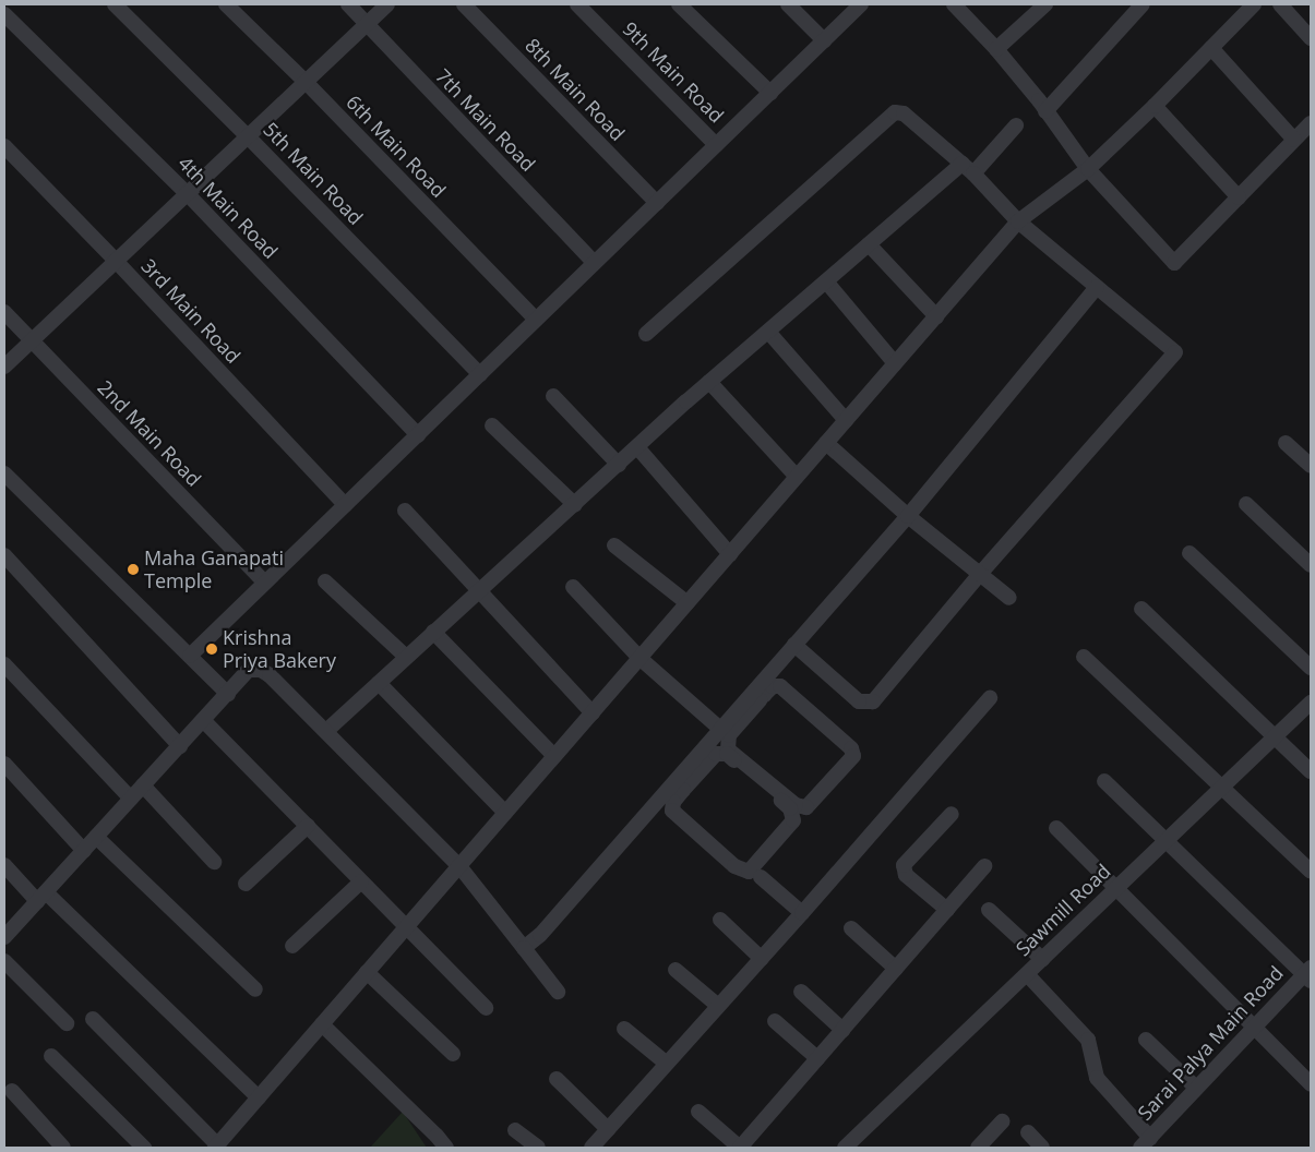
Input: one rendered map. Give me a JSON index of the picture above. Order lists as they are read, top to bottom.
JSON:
{
  "streets": {
    "street": [
      "9th Main Road",
      "8th Main Road",
      "7th Main Road",
      "6th Main Road",
      "5th Main Road",
      "4th Main Road",
      "3rd Main Road",
      "2nd Main Road",
      "Sawmill Road",
      "Sarai Palya Main Road"
    ]
  },
  "places": ["Maha Ganapati Temple", "Krishna Priya Bakery"]
}
